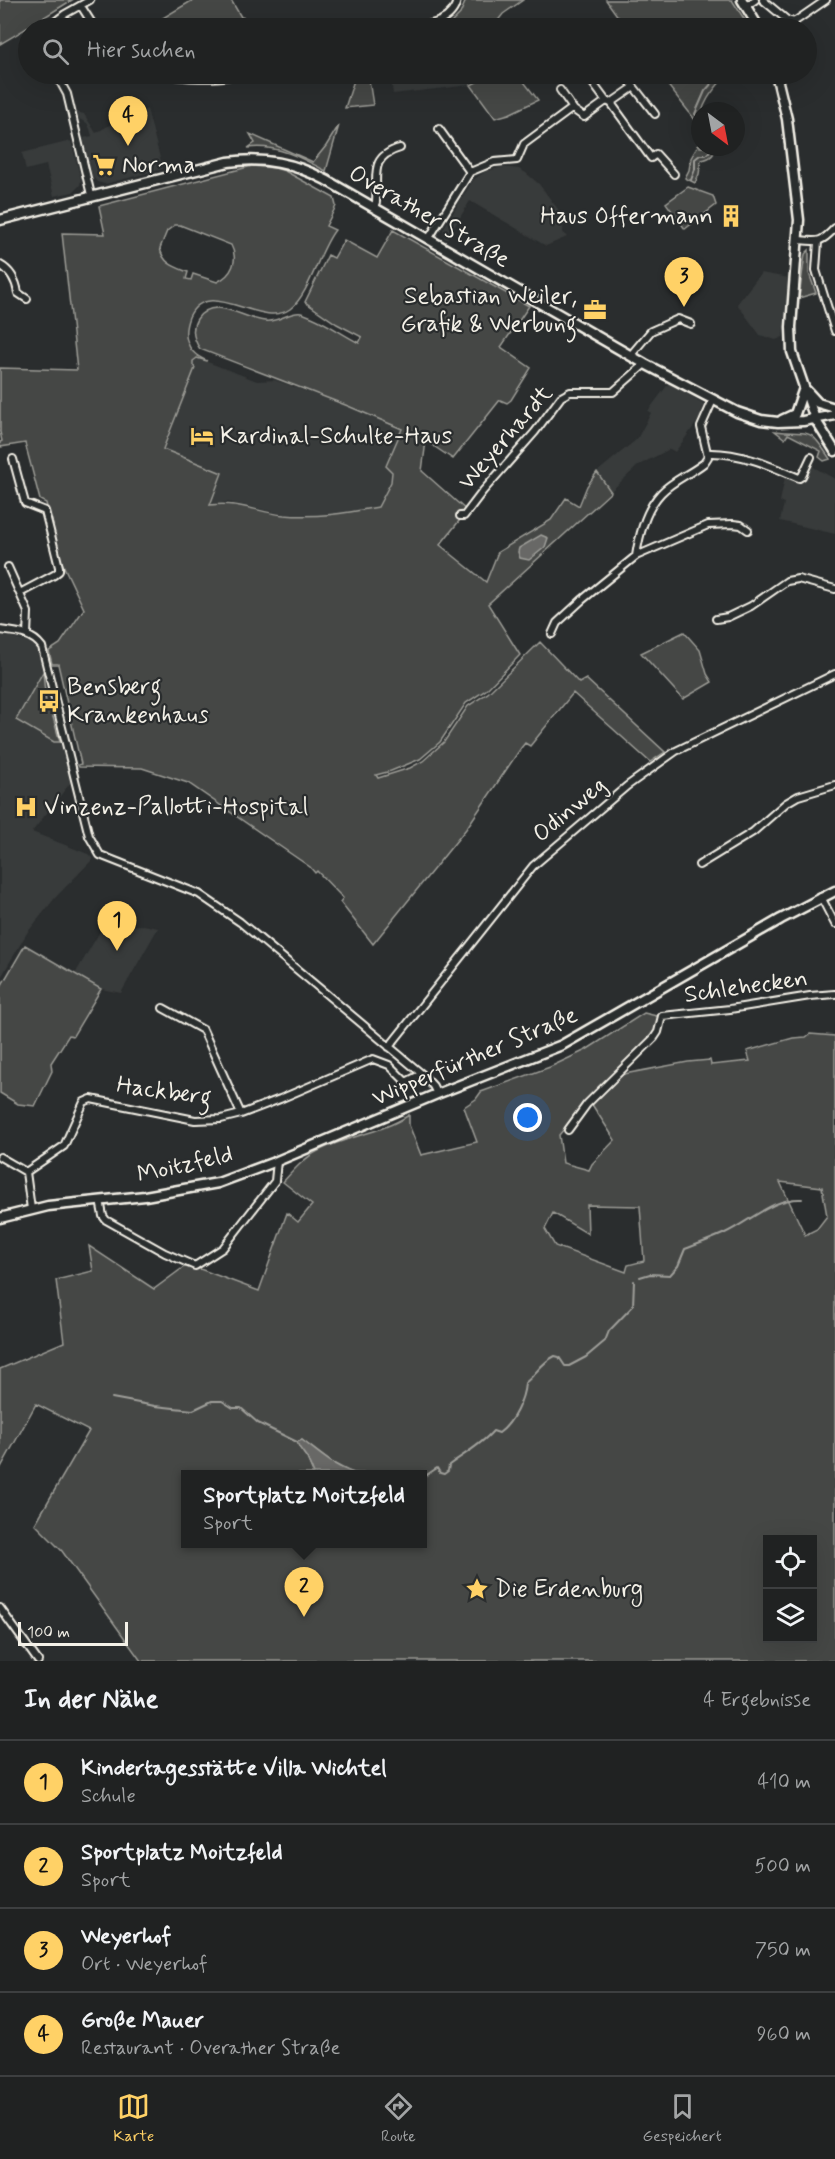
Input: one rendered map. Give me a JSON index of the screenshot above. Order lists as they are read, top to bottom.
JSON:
{
  "streets": {
    "main road": ["Overather Straße", "Wipperfürther Straße", "Moitzfeld"],
    "street": [
      "Weyerhardt",
      "Odinweg",
      "Schlehecken",
      "Hackberg"
    ]
  },
  "crossings": [
    ["Overather Straße", "Weyerhardt"],
    ["Wipperfürther Straße", "Moitzfeld"]
  ],
  "places": {
    "supermarket": ["Norma"],
    "building": ["Haus Offermann"],
    "office": ["Sebastian Weiler, Grafik & Werbung"],
    "hotel": ["Kardinal-Schulte-Haus"],
    "bus stop": ["Bensberg Krankenhaus"],
    "hospital": ["Vinzenz-Pallotti-Hospital"],
    "place": ["Die Erdenburg"]
  },
  "scale_bar": "100 m",
  "north": "bottom right",
  "page": {
    "search": "Hier suchen",
    "pins": [
      "4",
      "3",
      "1",
      "2"
    ],
    "popup": ["Sportplatz Moitzfeld", "Sport"],
    "scale": "100 m",
    "heading": ["In der Nähe", "4 Ergebnisse"],
    "list": [
      {
        "mark": "1",
        "name": "Kindertagesstätte Villa Wichtel",
        "note": "Schule",
        "value": "410 m"
      },
      {
        "mark": "2",
        "name": "Sportplatz Moitzfeld",
        "note": "Sport",
        "value": "500 m"
      },
      {
        "mark": "3",
        "name": "Weyerhof",
        "note": "Ort · Weyerhof",
        "value": "750 m"
      },
      {
        "mark": "4",
        "name": "Große Mauer",
        "note": "Restaurant · Overather Straße",
        "value": "960 m"
      }
    ],
    "nav": ["Karte", "Route", "Gespeichert"]
  }
}
